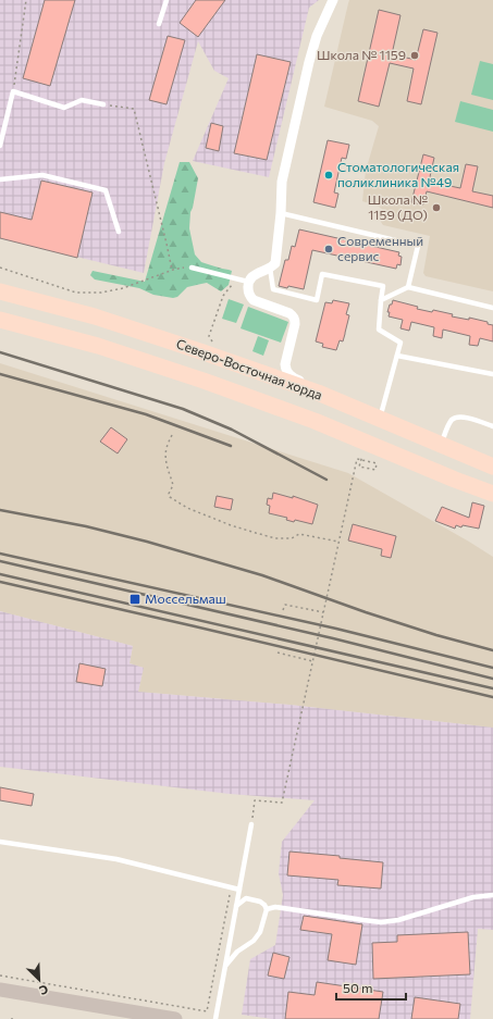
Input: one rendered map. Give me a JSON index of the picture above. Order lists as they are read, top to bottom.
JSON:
{
  "streets": {
    "main road": ["Северо-Восточная хорда"]
  },
  "places": {
    "other": [
      "Школа № 1159",
      "Стоматологическая поликлиника №49",
      "Школа № 1159 (ДО)",
      "Современный сервис"
    ],
    "transit": ["Моссельмаш"]
  },
  "scale_bar": "50 m",
  "north": "bottom right"
}
